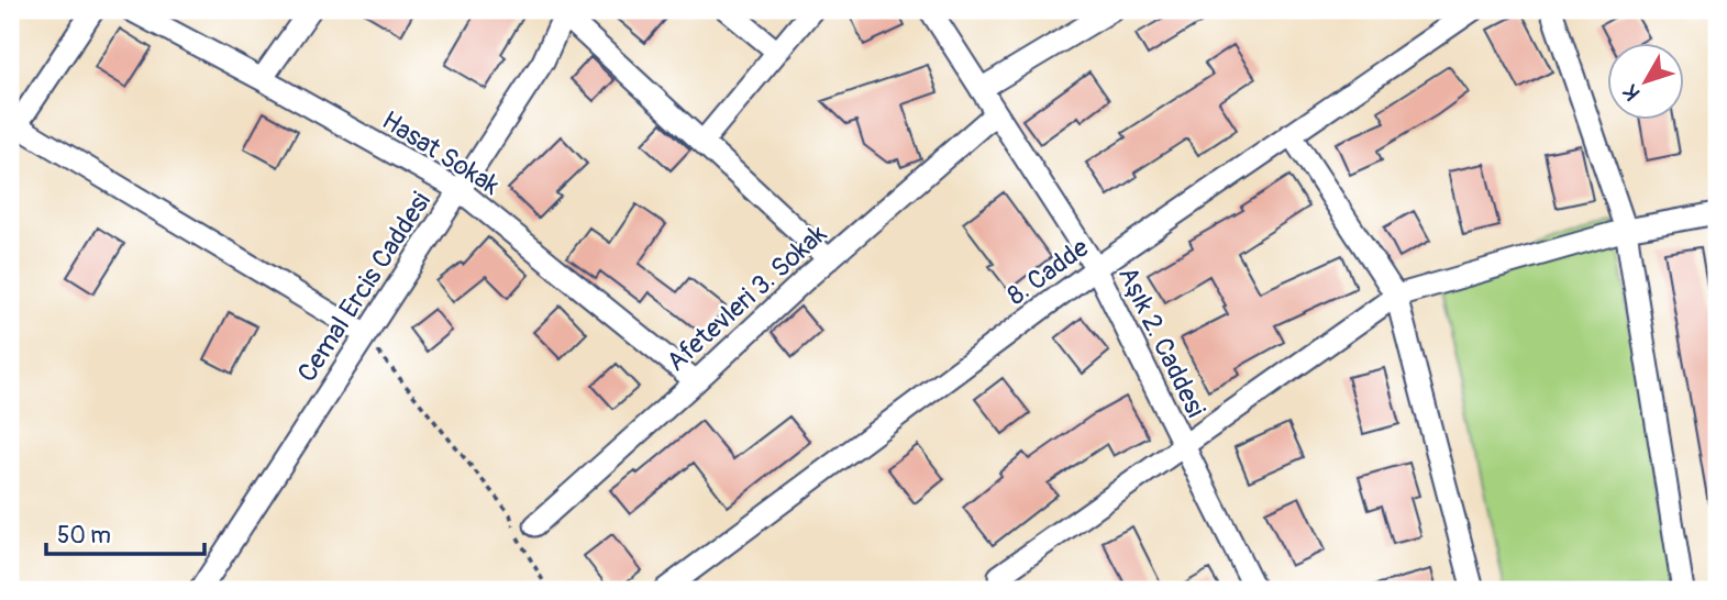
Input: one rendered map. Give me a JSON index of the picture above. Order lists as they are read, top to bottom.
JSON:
{
  "streets": {
    "street": [
      "Hasat Sokak",
      "8. Cadde",
      "Cemal Ercis Caddesi",
      "Afetevleri 3. Sokak",
      "Aşık 2. Caddesi"
    ]
  },
  "crossings": [
    ["Hasat Sokak", "Cemal Ercis Caddesi"],
    ["Hasat Sokak", "Afetevleri 3. Sokak"],
    ["8. Cadde", "Aşık 2. Caddesi"],
    ["Afetevleri 3. Sokak", "Aşık 2. Caddesi"]
  ],
  "scale_bar": "50 m",
  "north": "bottom left"
}
